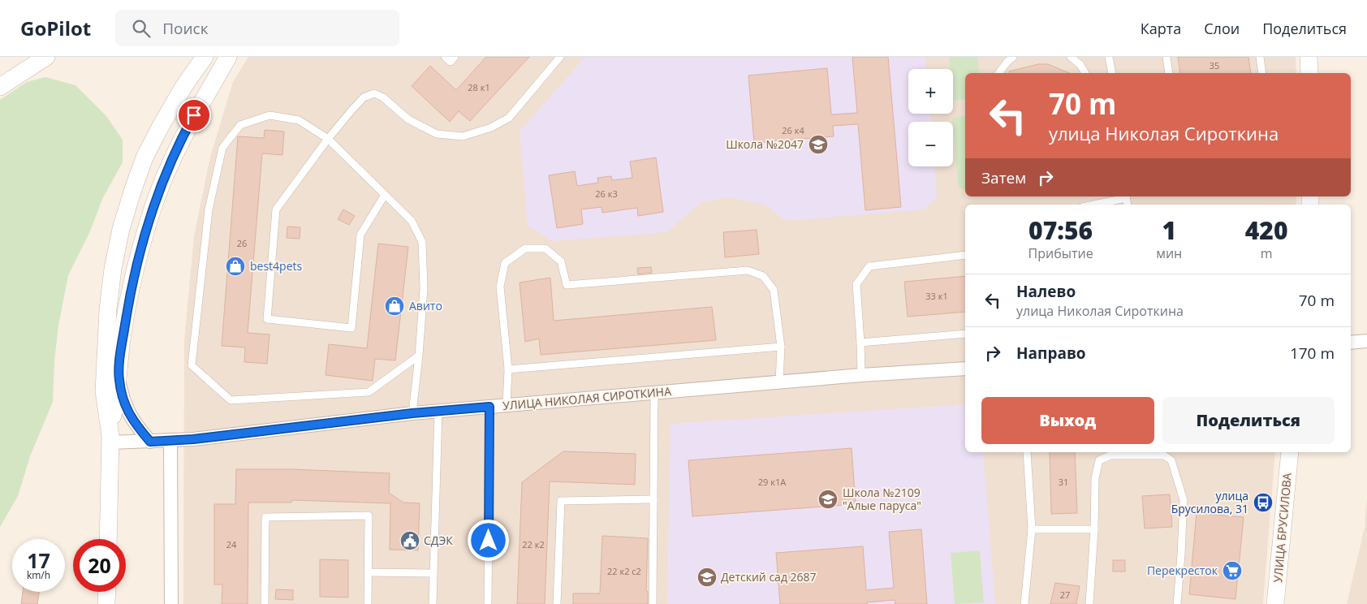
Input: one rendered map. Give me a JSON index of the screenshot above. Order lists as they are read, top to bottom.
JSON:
{
  "streets": {
    "street": ["УЛИЦА НИКОЛАЯ СИРОТКИНА", "УЛИЦА БРУСИЛОВА"]
  },
  "places": {
    "school or university": ["Школа №2047", "Школа №2109 \"Алые паруса\"", "Детский сад 2687"],
    "shop": ["best4pets", "Авито"],
    "bus stop": ["улица Брусилова, 31"],
    "public building": ["СДЭК"],
    "supermarket": ["Перекресток"]
  },
  "house_numbers": [
    "35",
    "28 к1",
    "26 к4",
    "26 к3",
    "26",
    "33 к1",
    "29 к1А",
    "31",
    "24",
    "22 к2",
    "22 к2 с2",
    "27"
  ],
  "page": {
    "header": "GoPilot",
    "search": "Поиск",
    "nav": ["Карта", "Слои", "Поделиться"],
    "map_buttons": ["+", "−"],
    "turn": ["70 m", "улица Николая Сироткина"],
    "then": "Затем",
    "eta": [
      "07:56",
      "Прибытие",
      "1",
      "мин",
      "420",
      "m"
    ],
    "list": [
      {
        "name": "Налево",
        "note": "улица Николая Сироткина",
        "value": "70 m"
      },
      {
        "name": "Направо",
        "value": "170 m"
      }
    ],
    "buttons": ["Выход", "Поделиться"],
    "speed": "17 km/h",
    "limit": "20"
  }
}
